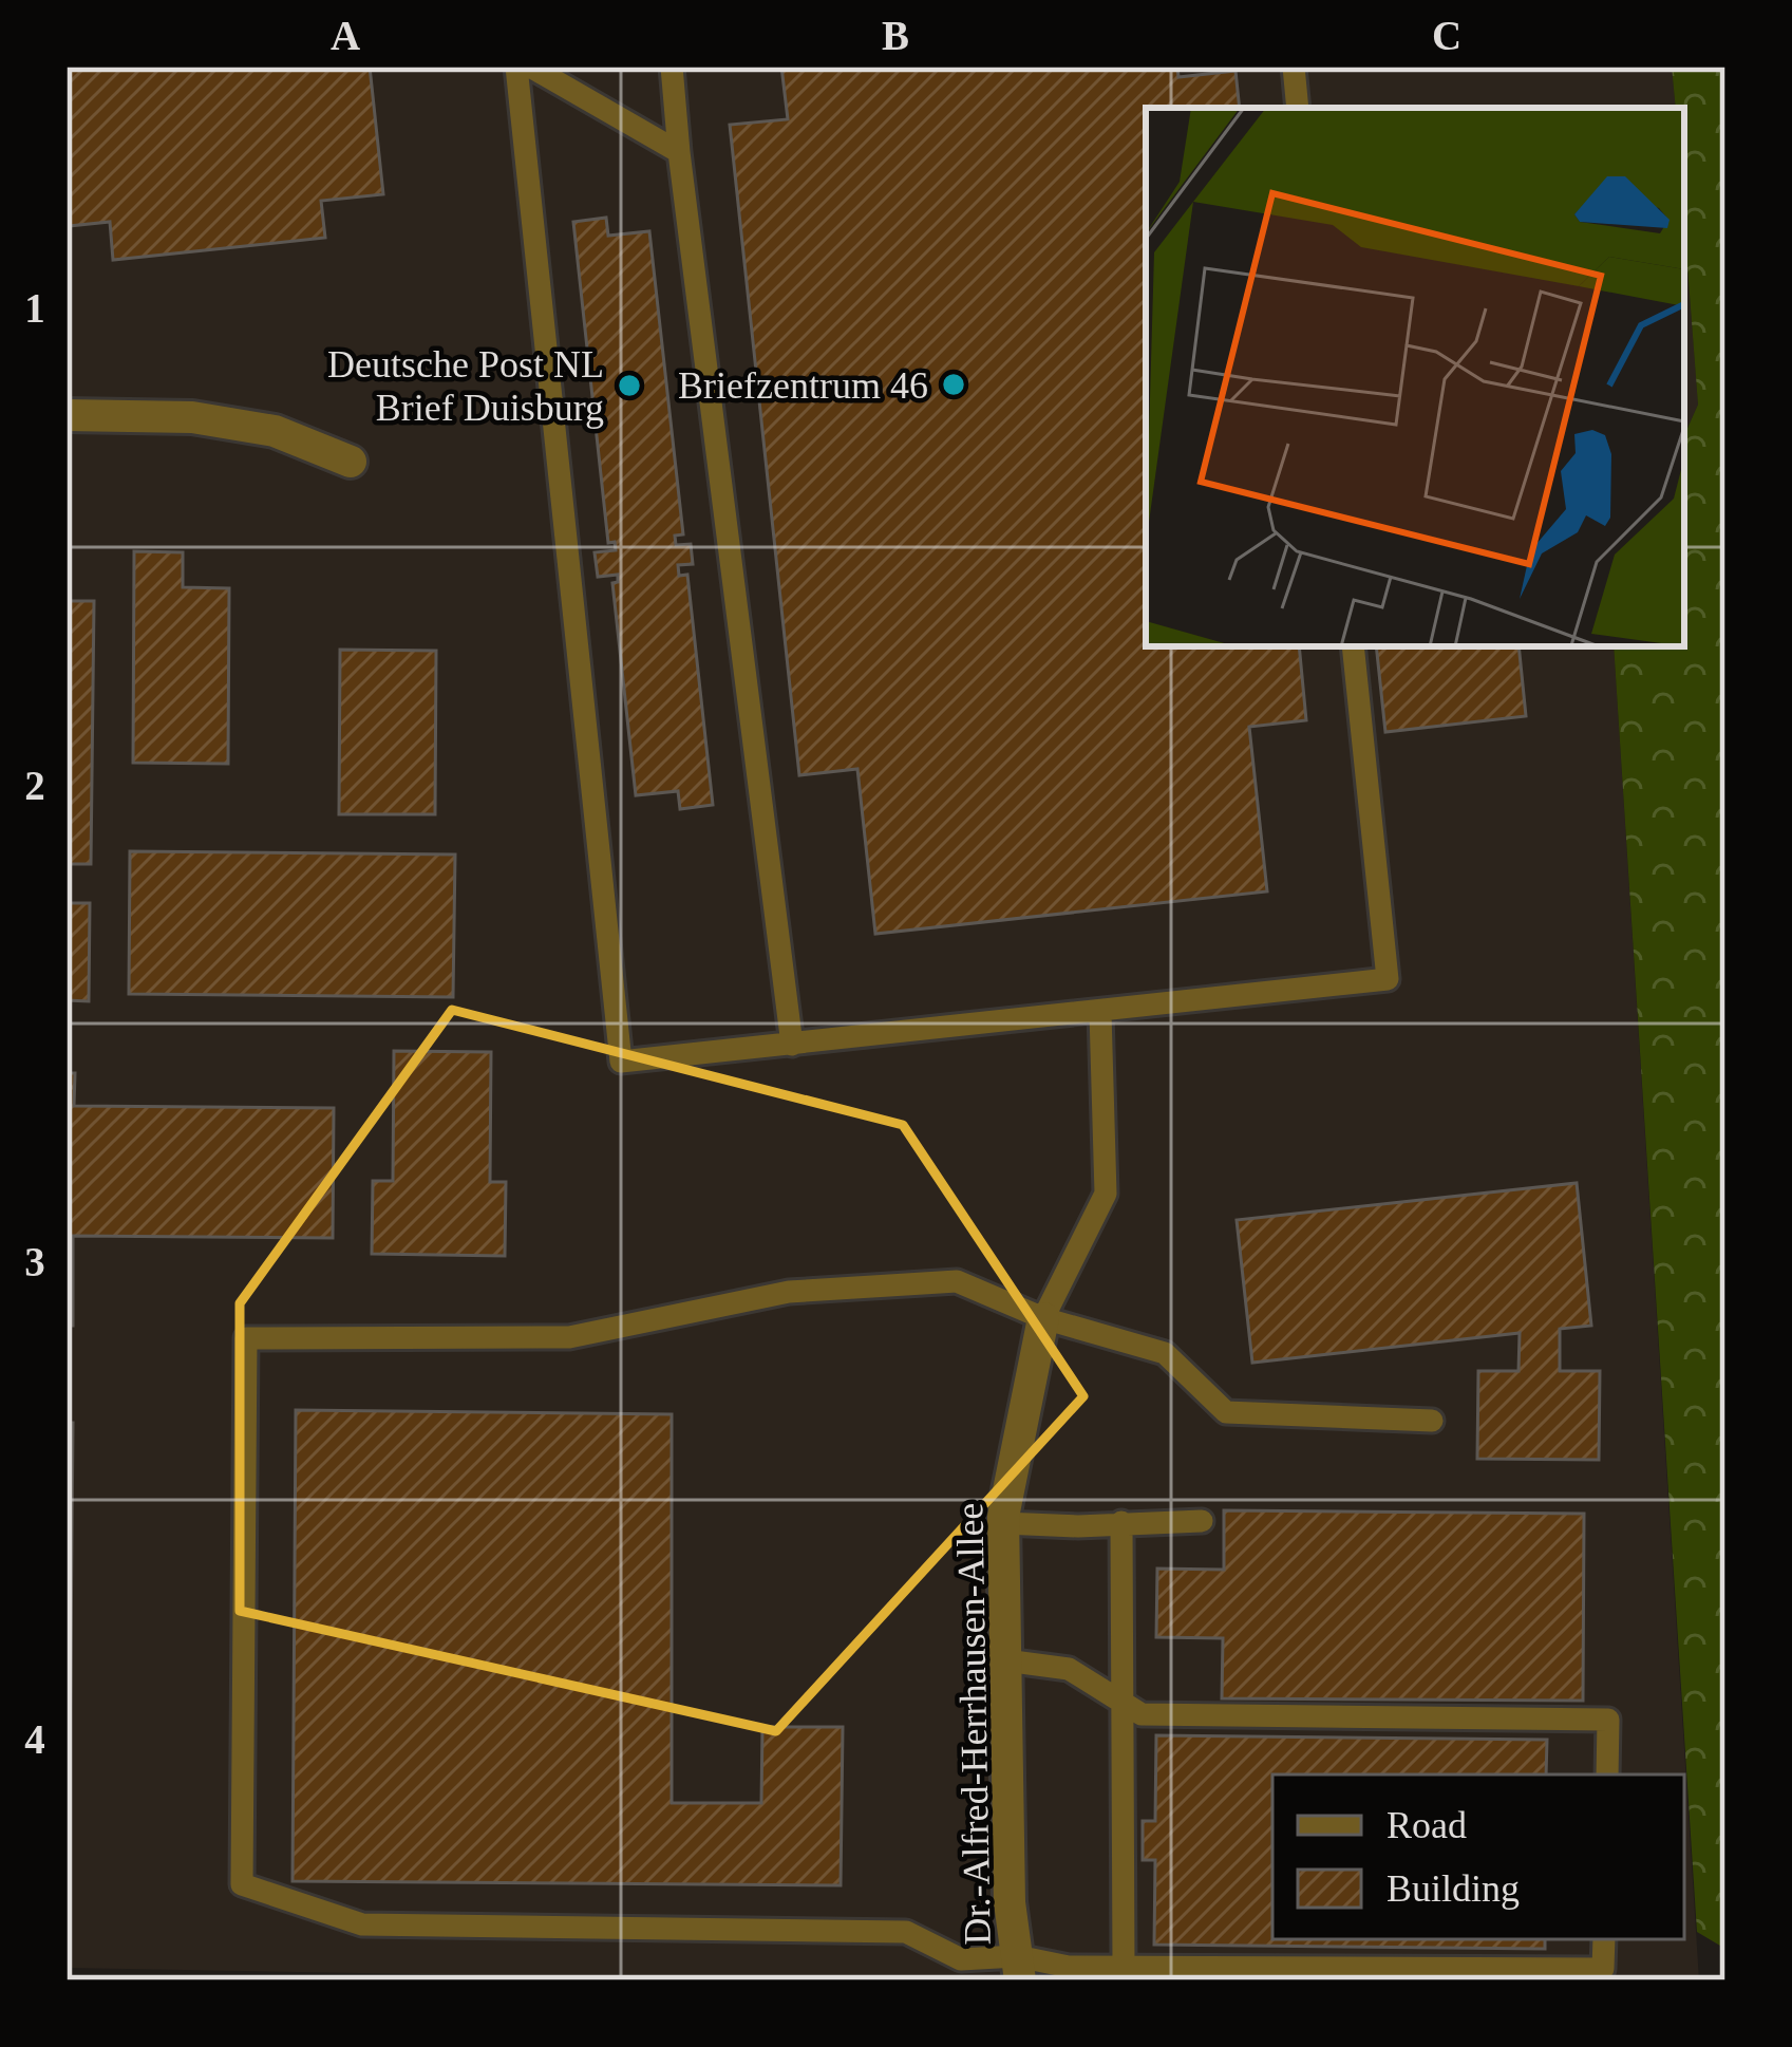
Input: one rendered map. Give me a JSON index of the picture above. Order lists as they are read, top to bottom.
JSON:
{
  "streets": {
    "street": ["Dr.-Alfred-Herrhausen-Allee"]
  },
  "places": ["Briefzentrum 46", "Deutsche Post NL Brief Duisburg"],
  "legend": ["Road", "Building"],
  "grid": {
    "columns": ["A", "B", "C"],
    "rows": [
      "1",
      "2",
      "3",
      "4"
    ]
  }
}
